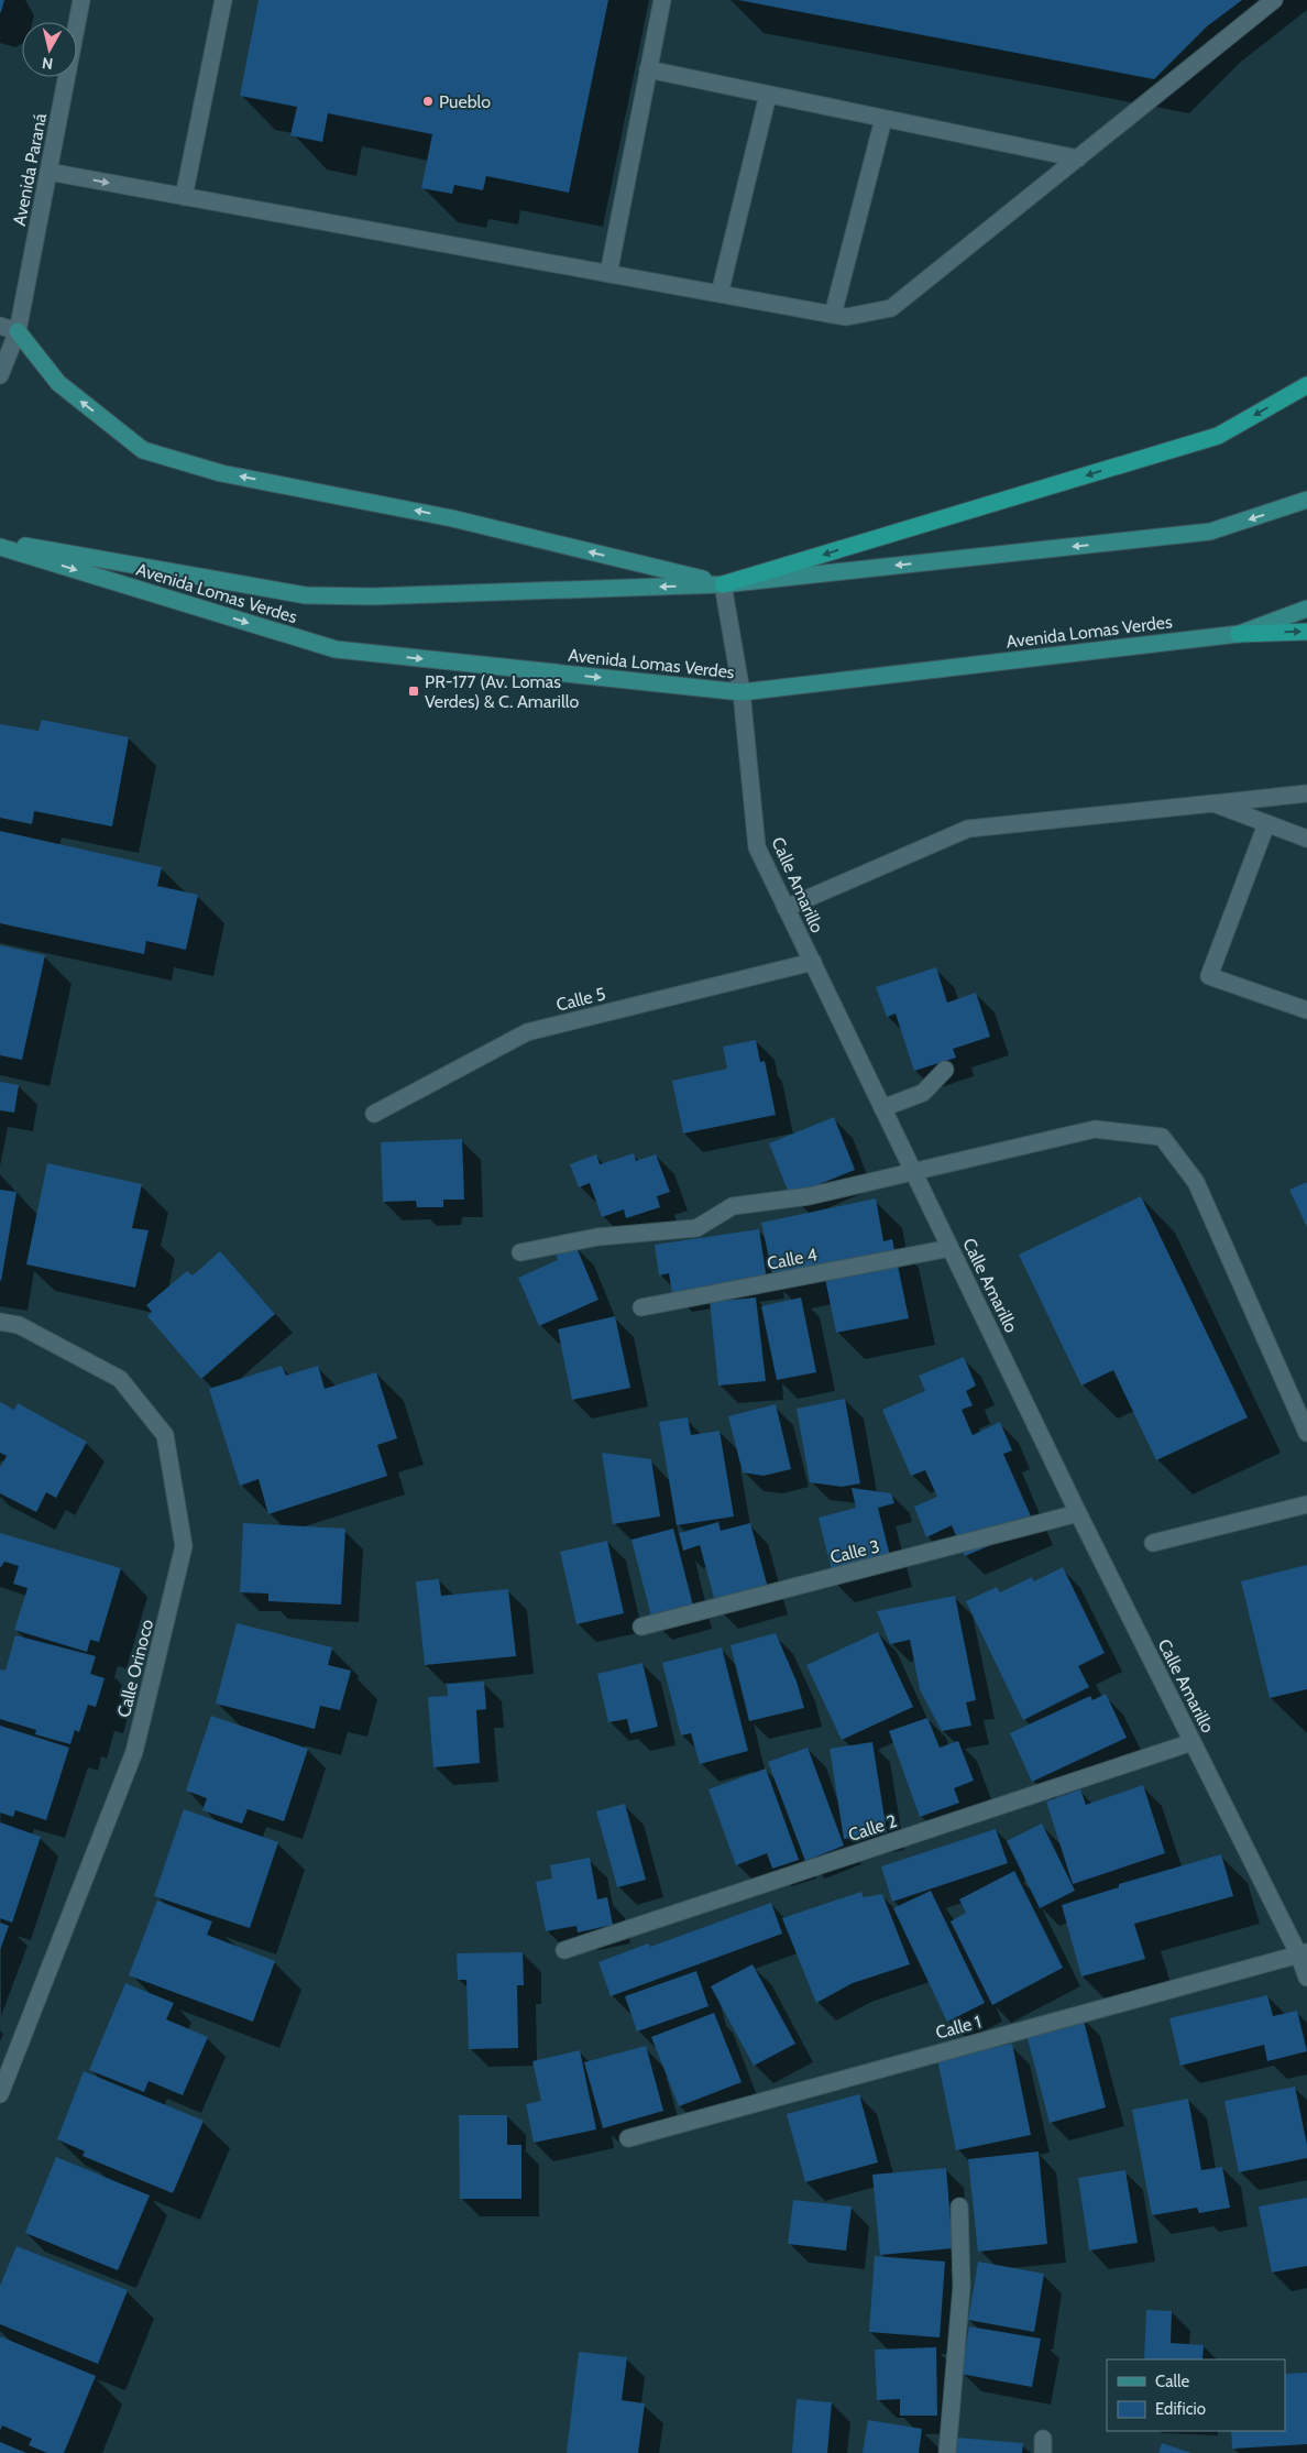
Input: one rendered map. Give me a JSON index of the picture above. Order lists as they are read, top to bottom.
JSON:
{
  "streets": {
    "main road": ["Avenida Lomas Verdes"],
    "street": [
      "Avenida Paraná",
      "Calle Amarillo",
      "Calle 5",
      "Calle 4",
      "Calle 3",
      "Calle Orinoco",
      "Calle 2",
      "Calle 1"
    ]
  },
  "crossings": [
    ["Avenida Lomas Verdes", "Calle Amarillo"],
    ["Calle Amarillo", "Calle 5"],
    ["Calle Amarillo", "Calle 4"],
    ["Calle Amarillo", "Calle 3"],
    ["Calle Amarillo", "Calle 2"],
    ["Calle Amarillo", "Calle 1"]
  ],
  "places": {
    "other": ["Pueblo"],
    "transit": ["PR-177 (Av. Lomas Verdes) & C. Amarillo"]
  },
  "legend": ["Calle", "Edificio"],
  "north": "bottom"
}
